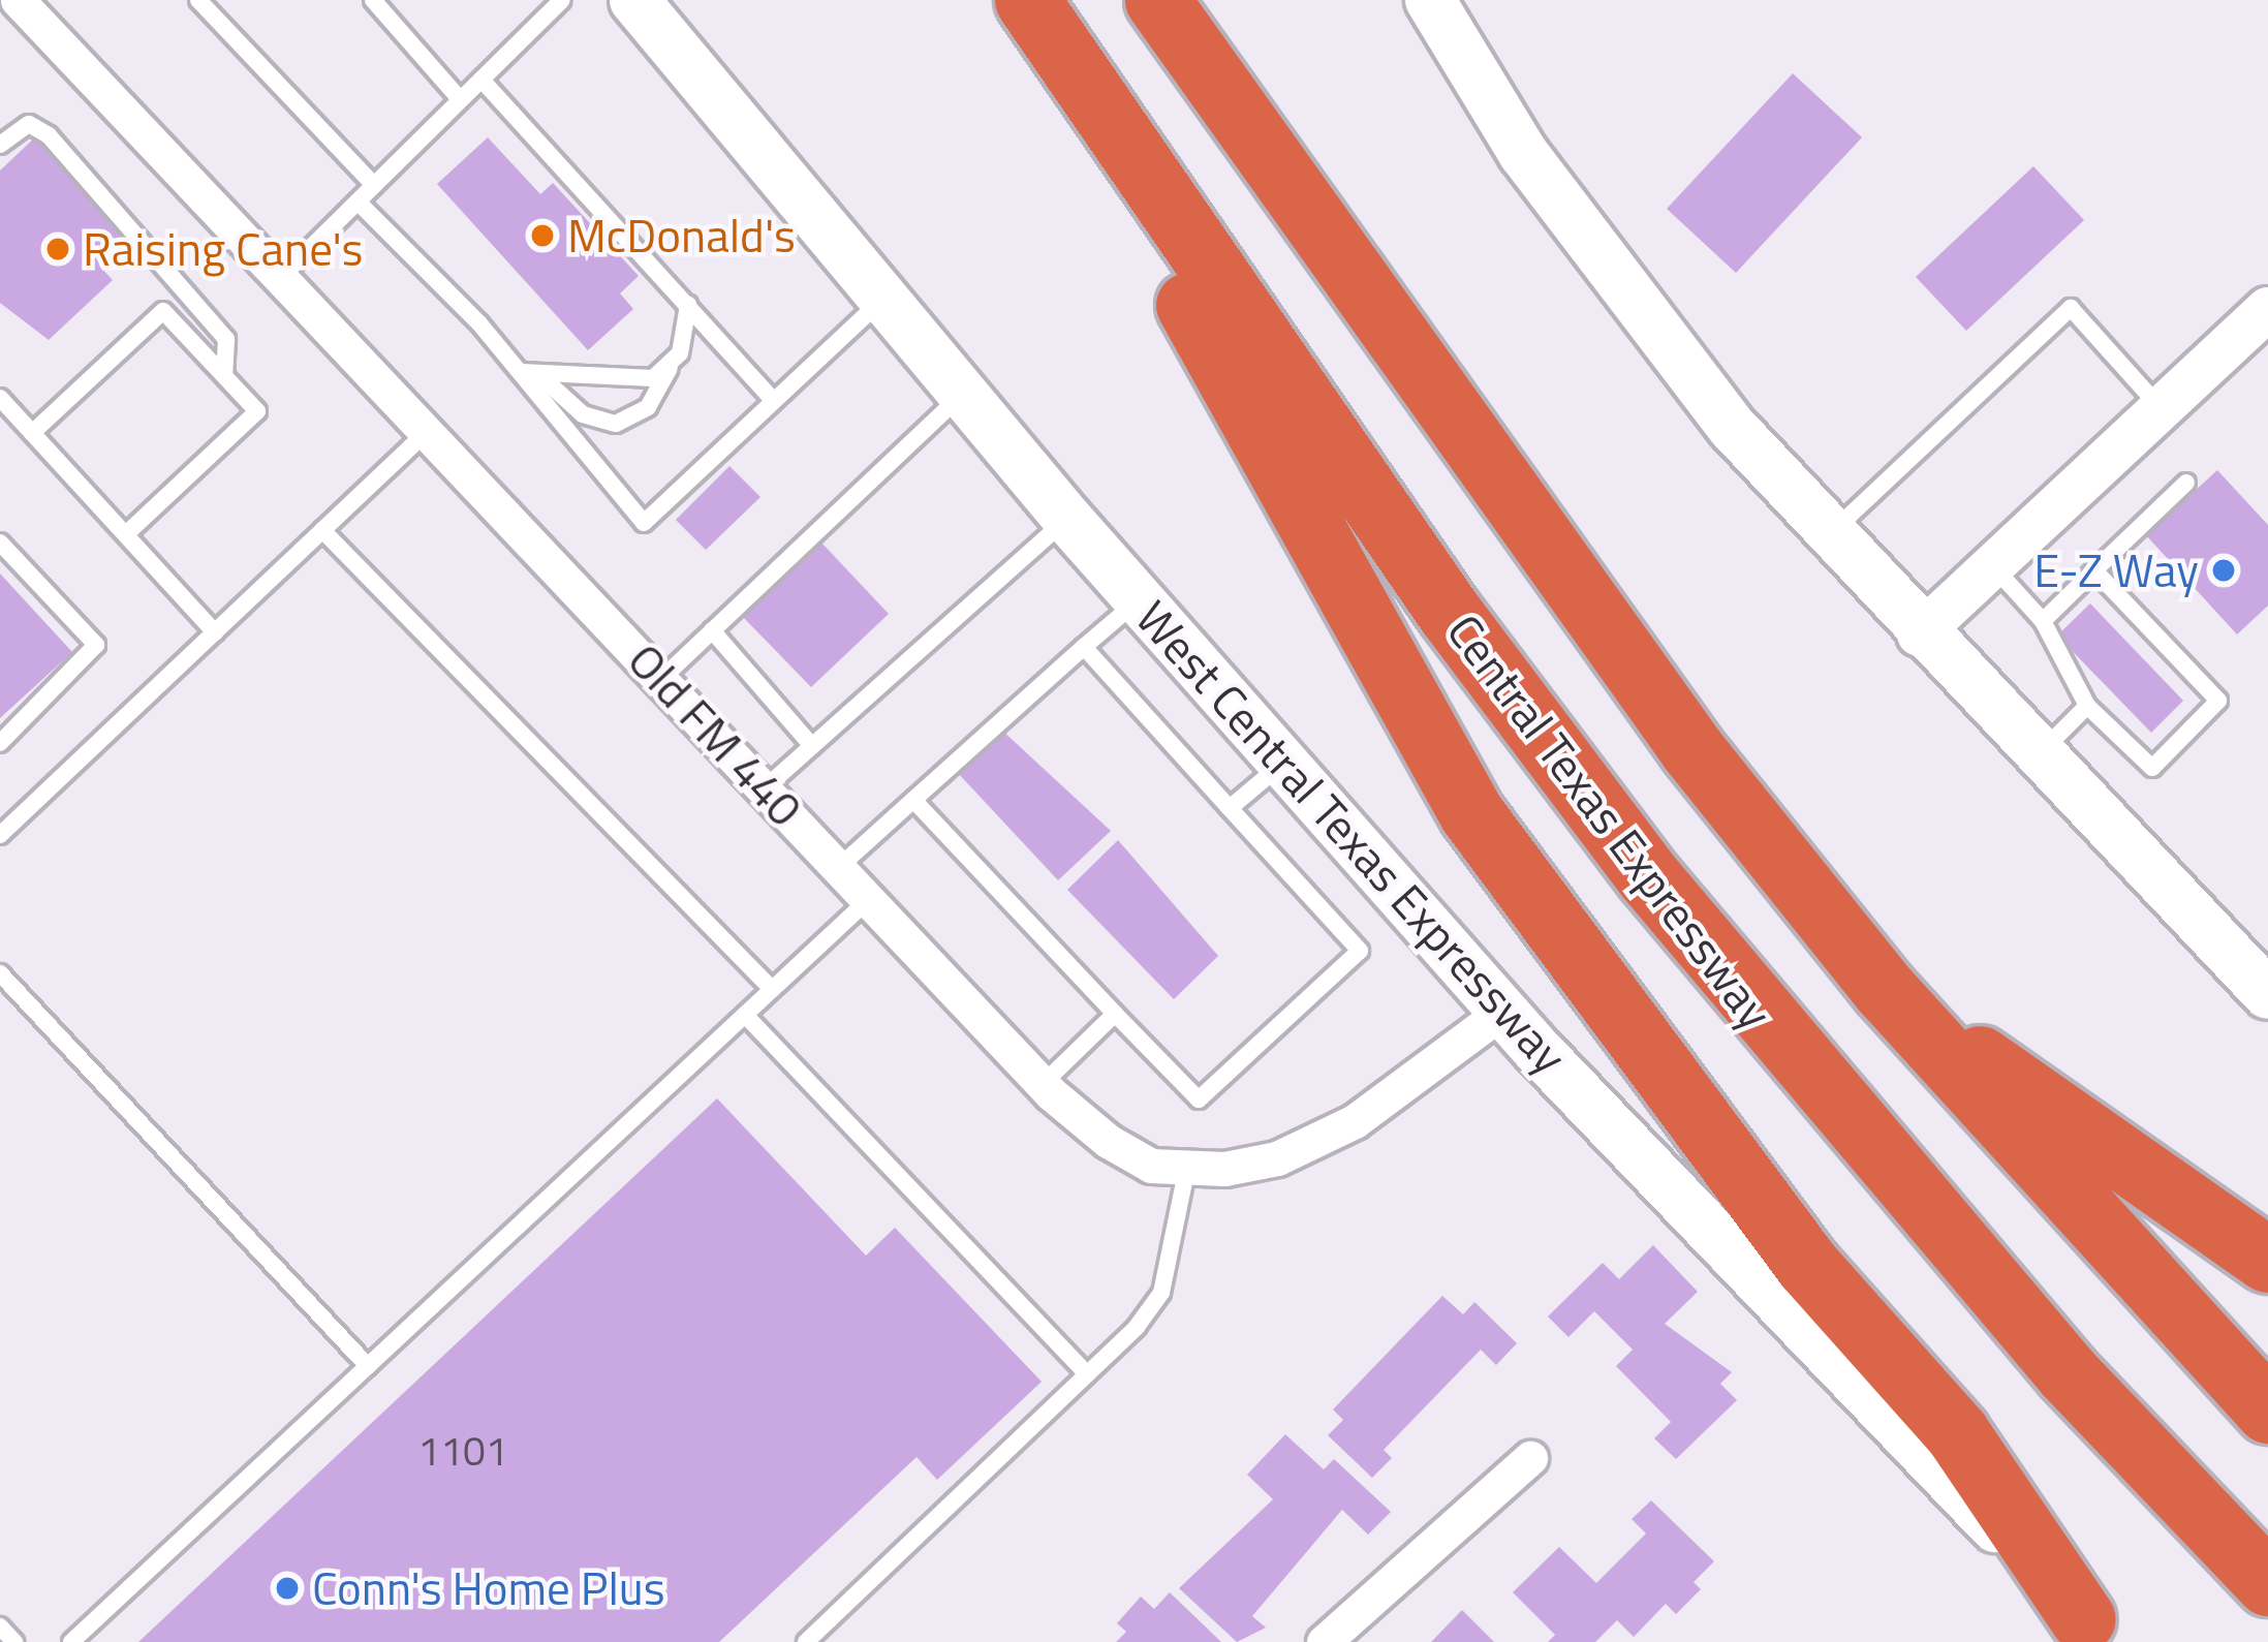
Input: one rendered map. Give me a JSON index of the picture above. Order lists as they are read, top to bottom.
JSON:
{
  "streets": {
    "highway": ["Central Texas Expressway"],
    "main road": ["West Central Texas Expressway"],
    "street": ["Old FM 440"]
  },
  "crossings": [
    ["Old FM 440", "West Central Texas Expressway"]
  ],
  "places": [
    "McDonald's",
    "Raising Cane's",
    "E-Z Way",
    "Conn's Home Plus"
  ],
  "house_numbers": ["1101"]
}
